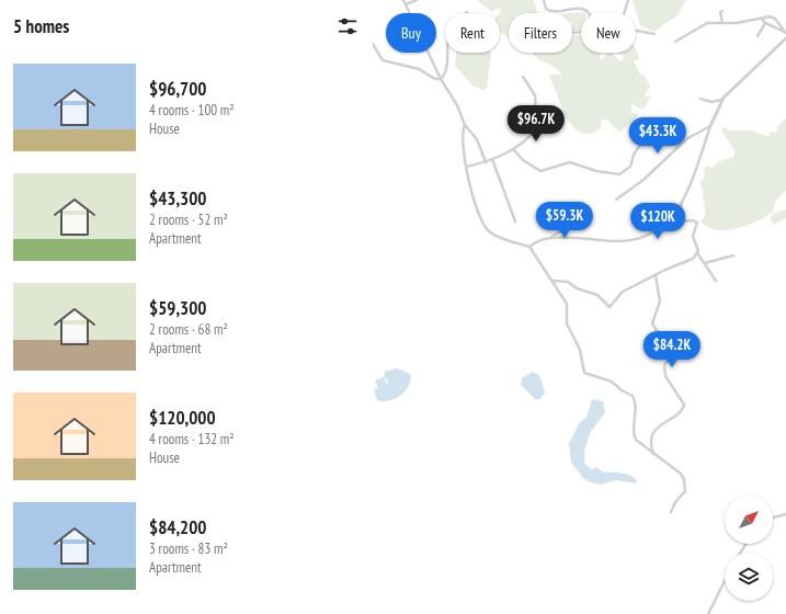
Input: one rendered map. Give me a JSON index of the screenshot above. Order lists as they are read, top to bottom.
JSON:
{
  "north": "top right",
  "page": {
    "heading": "5 homes",
    "chip": [
      "Buy",
      "Rent",
      "Filters",
      "New"
    ],
    "list": [
      {
        "name": "$96,700",
        "note": "4 rooms · 100 m² · House"
      },
      {
        "name": "$43,300",
        "note": "2 rooms · 52 m² · Apartment"
      },
      {
        "name": "$59,300",
        "note": "2 rooms · 68 m² · Apartment"
      },
      {
        "name": "$120,000",
        "note": "4 rooms · 132 m² · House"
      },
      {
        "name": "$84,200",
        "note": "3 rooms · 83 m² · Apartment"
      }
    ],
    "price": [
      "$96.7K",
      "$43.3K",
      "$59.3K",
      "$120K",
      "$84.2K"
    ]
  }
}
